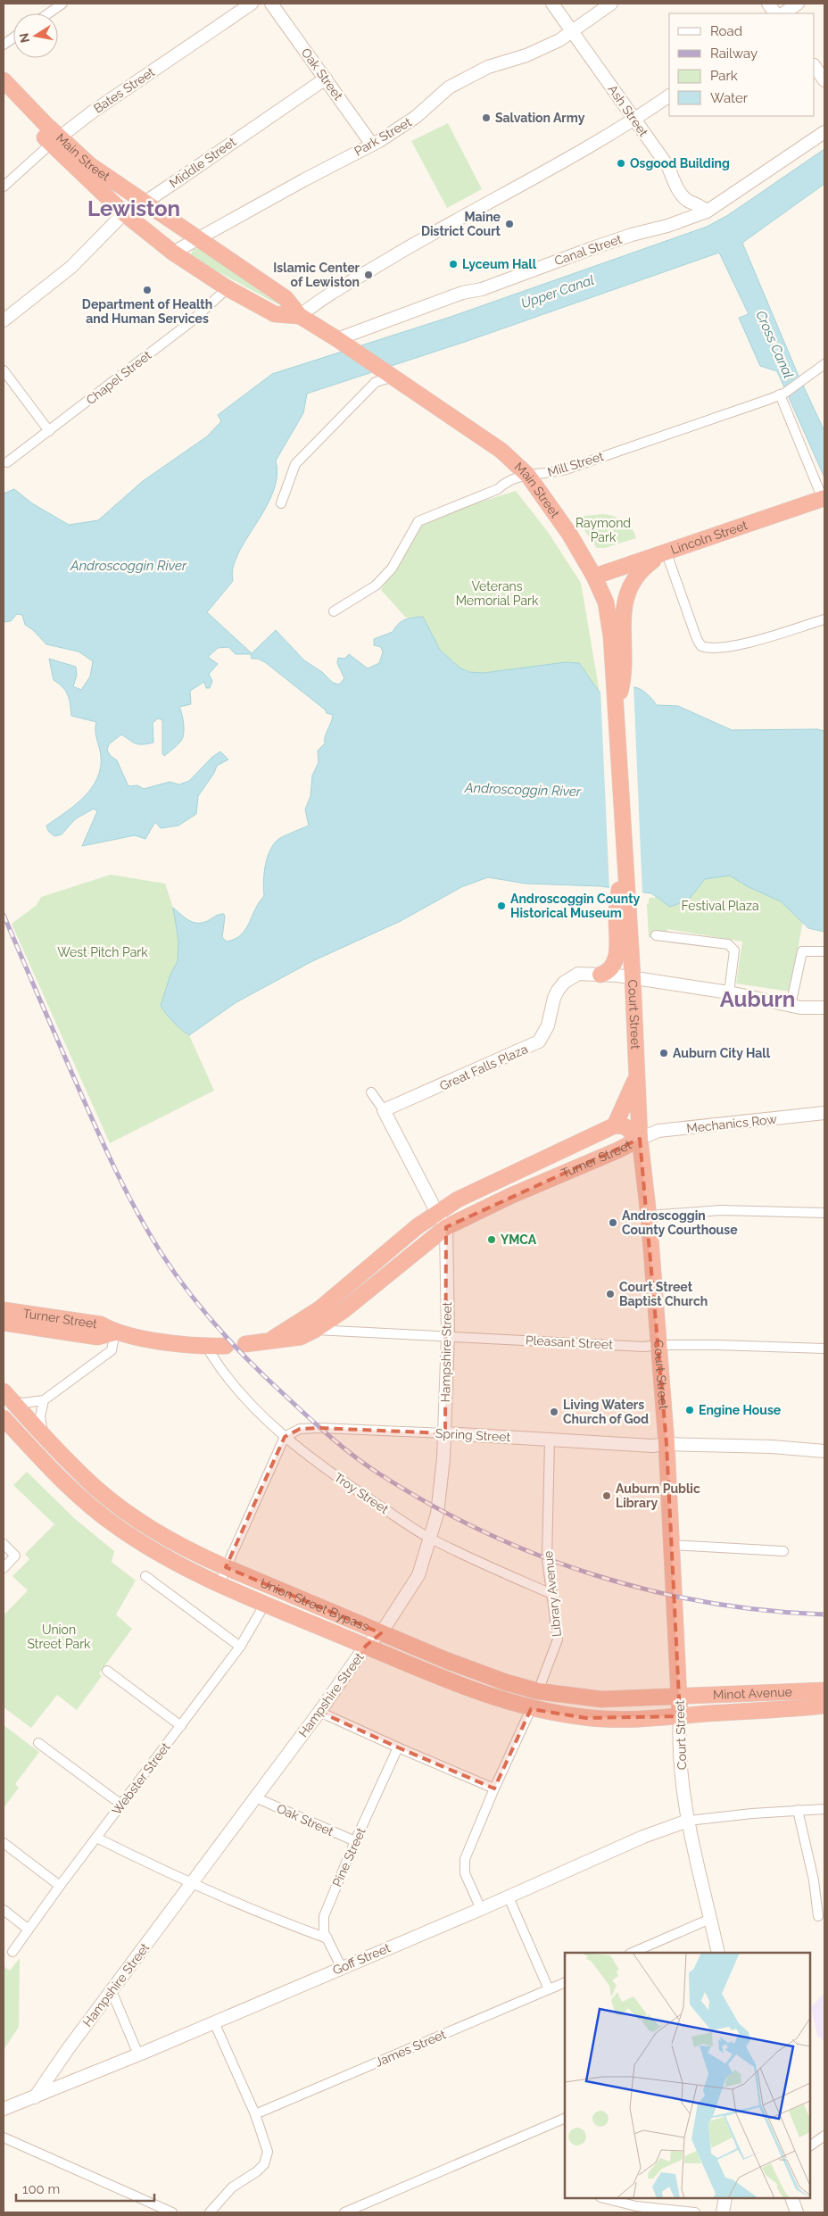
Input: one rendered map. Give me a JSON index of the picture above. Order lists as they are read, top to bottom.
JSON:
{
  "streets": {
    "highway": [
      "Main Street",
      "Lincoln Street",
      "Court Street",
      "Turner Street",
      "Union Street Bypass",
      "Minot Avenue"
    ],
    "street": [
      "Oak Street",
      "Bates Street",
      "Ash Street",
      "Park Street",
      "Middle Street",
      "Canal Street",
      "Chapel Street",
      "Mill Street",
      "Great Falls Plaza",
      "Mechanics Row",
      "Pleasant Street",
      "Hampshire Street",
      "Spring Street",
      "Troy Street",
      "Library Avenue",
      "Webster Street",
      "Pine Street",
      "Goff Street",
      "James Street"
    ]
  },
  "crossings": [
    ["Oak Street", "Park Street"],
    ["Oak Street", "Middle Street"],
    ["Oak Street", "Hampshire Street"],
    ["Oak Street", "Pine Street"],
    ["Bates Street", "Main Street"],
    ["Ash Street", "Park Street"],
    ["Ash Street", "Canal Street"],
    ["Park Street", "Main Street"],
    ["Main Street", "Middle Street"],
    ["Main Street", "Canal Street"],
    ["Main Street", "Chapel Street"],
    ["Main Street", "Mill Street"],
    ["Main Street", "Lincoln Street"],
    ["Main Street", "Court Street"],
    ["Court Street", "Mechanics Row"],
    ["Court Street", "Turner Street"],
    ["Court Street", "Pleasant Street"],
    ["Court Street", "Spring Street"],
    ["Court Street", "Union Street Bypass"],
    ["Court Street", "Minot Avenue"],
    ["Court Street", "Goff Street"],
    ["Mechanics Row", "Turner Street"],
    ["Turner Street", "Pleasant Street"],
    ["Turner Street", "Hampshire Street"],
    ["Turner Street", "Troy Street"],
    ["Pleasant Street", "Hampshire Street"],
    ["Hampshire Street", "Spring Street"],
    ["Hampshire Street", "Troy Street"],
    ["Hampshire Street", "Union Street Bypass"],
    ["Hampshire Street", "Goff Street"],
    ["Spring Street", "Troy Street"],
    ["Spring Street", "Library Avenue"],
    ["Troy Street", "Library Avenue"],
    ["Library Avenue", "Union Street Bypass"],
    ["Union Street Bypass", "Minot Avenue"],
    ["Union Street Bypass", "Webster Street"],
    ["Pine Street", "Goff Street"]
  ],
  "districts": ["Lewiston", "Auburn"],
  "water": ["Upper Canal", "Cross Canal", "Androscoggin River"],
  "parks": [
    "Raymond Park",
    "Veterans Memorial Park",
    "Festival Plaza",
    "West Pitch Park",
    "Union Street Park"
  ],
  "places": [
    "Salvation Army",
    "Osgood Building",
    "Maine District Court",
    "Lyceum Hall",
    "Islamic Center of Lewiston",
    "Department of Health and Human Services",
    "Androscoggin County Historical Museum",
    "Auburn City Hall",
    "Androscoggin County Courthouse",
    "YMCA",
    "Court Street Baptist Church",
    "Engine House",
    "Living Waters Church of God",
    "Auburn Public Library"
  ],
  "legend": [
    "Road",
    "Railway",
    "Park",
    "Water"
  ],
  "scale_bar": "100 m",
  "north": "left"
}
